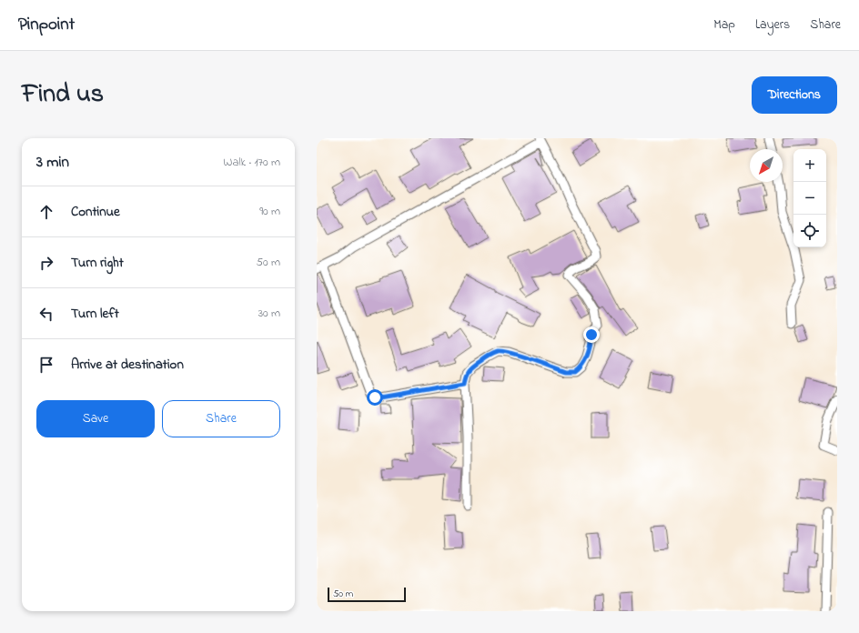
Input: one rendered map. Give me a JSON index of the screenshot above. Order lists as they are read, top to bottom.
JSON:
{
  "scale_bar": "50 m",
  "north": "bottom left",
  "page": {
    "header": "Pinpoint",
    "nav": ["Map", "Layers", "Share"],
    "title": "Find us",
    "buttons": [
      "Directions",
      ["Save", "Share"]
    ],
    "heading": ["3 min", "Walk · 170 m"],
    "map_buttons": ["+", "−"],
    "list": [
      ["Continue", "90 m"],
      ["Turn right", "50 m"],
      ["Turn left", "30 m"],
      "Arrive at destination"
    ],
    "scale": "50 m"
  }
}
